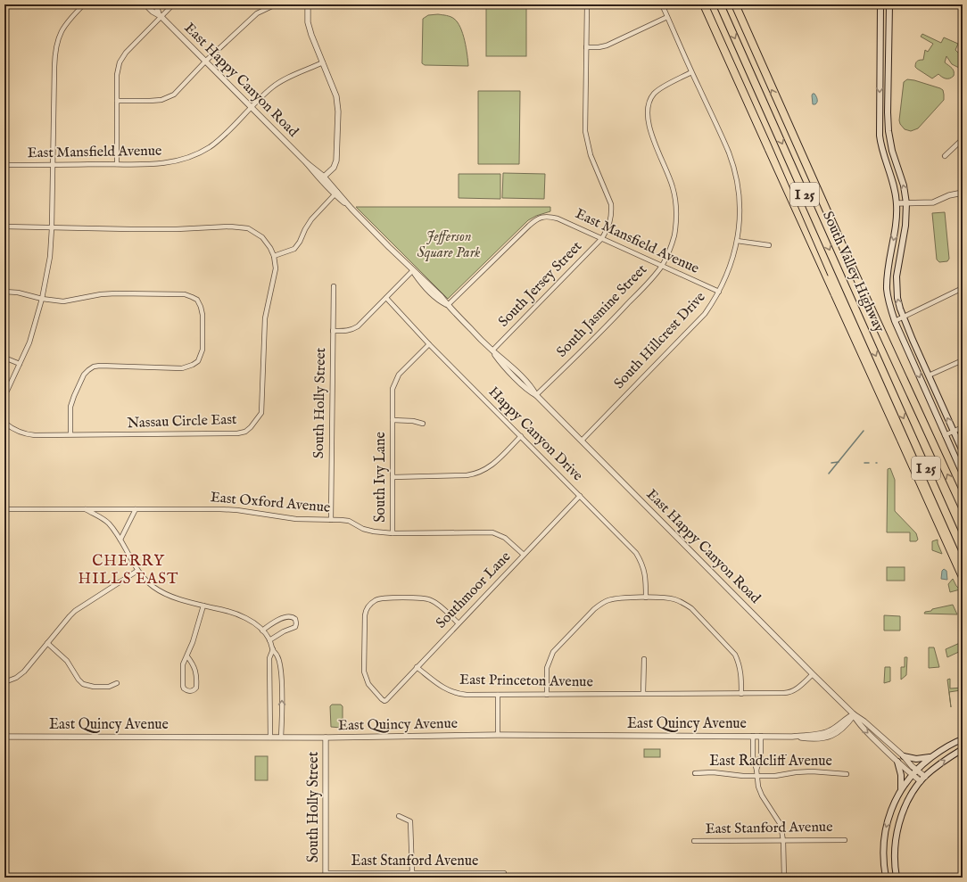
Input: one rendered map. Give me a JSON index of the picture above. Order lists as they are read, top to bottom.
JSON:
{
  "streets": {
    "highway": ["I 25", "South Valley Highway"],
    "street": [
      "East Happy Canyon Road",
      "East Mansfield Avenue",
      "South Jersey Street",
      "South Jasmine Street",
      "South Hillcrest Drive",
      "South Holly Street",
      "Nassau Circle East",
      "Happy Canyon Drive",
      "South Ivy Lane",
      "East Oxford Avenue",
      "Southmoor Lane",
      "East Princeton Avenue",
      "East Quincy Avenue",
      "East Radcliff Avenue",
      "East Stanford Avenue"
    ]
  },
  "crossings": [
    ["East Happy Canyon Road", "East Mansfield Avenue"],
    ["East Happy Canyon Road", "South Jersey Street"],
    ["East Happy Canyon Road", "South Jasmine Street"],
    ["East Happy Canyon Road", "South Hillcrest Drive"],
    ["East Happy Canyon Road", "East Princeton Avenue"],
    ["East Happy Canyon Road", "East Quincy Avenue"],
    ["East Mansfield Avenue", "South Jersey Street"],
    ["East Mansfield Avenue", "South Jasmine Street"],
    ["East Mansfield Avenue", "South Hillcrest Drive"],
    ["South Jasmine Street", "South Hillcrest Drive"],
    ["South Holly Street", "East Oxford Avenue"],
    ["South Holly Street", "East Quincy Avenue"],
    ["South Holly Street", "East Stanford Avenue"],
    ["Happy Canyon Drive", "South Ivy Lane"],
    ["Happy Canyon Drive", "Southmoor Lane"],
    ["South Ivy Lane", "East Oxford Avenue"],
    ["East Oxford Avenue", "Southmoor Lane"],
    ["Southmoor Lane", "East Princeton Avenue"]
  ],
  "districts": ["CHERRY HILLS EAST"],
  "parks": ["Jefferson Square Park"]
}
